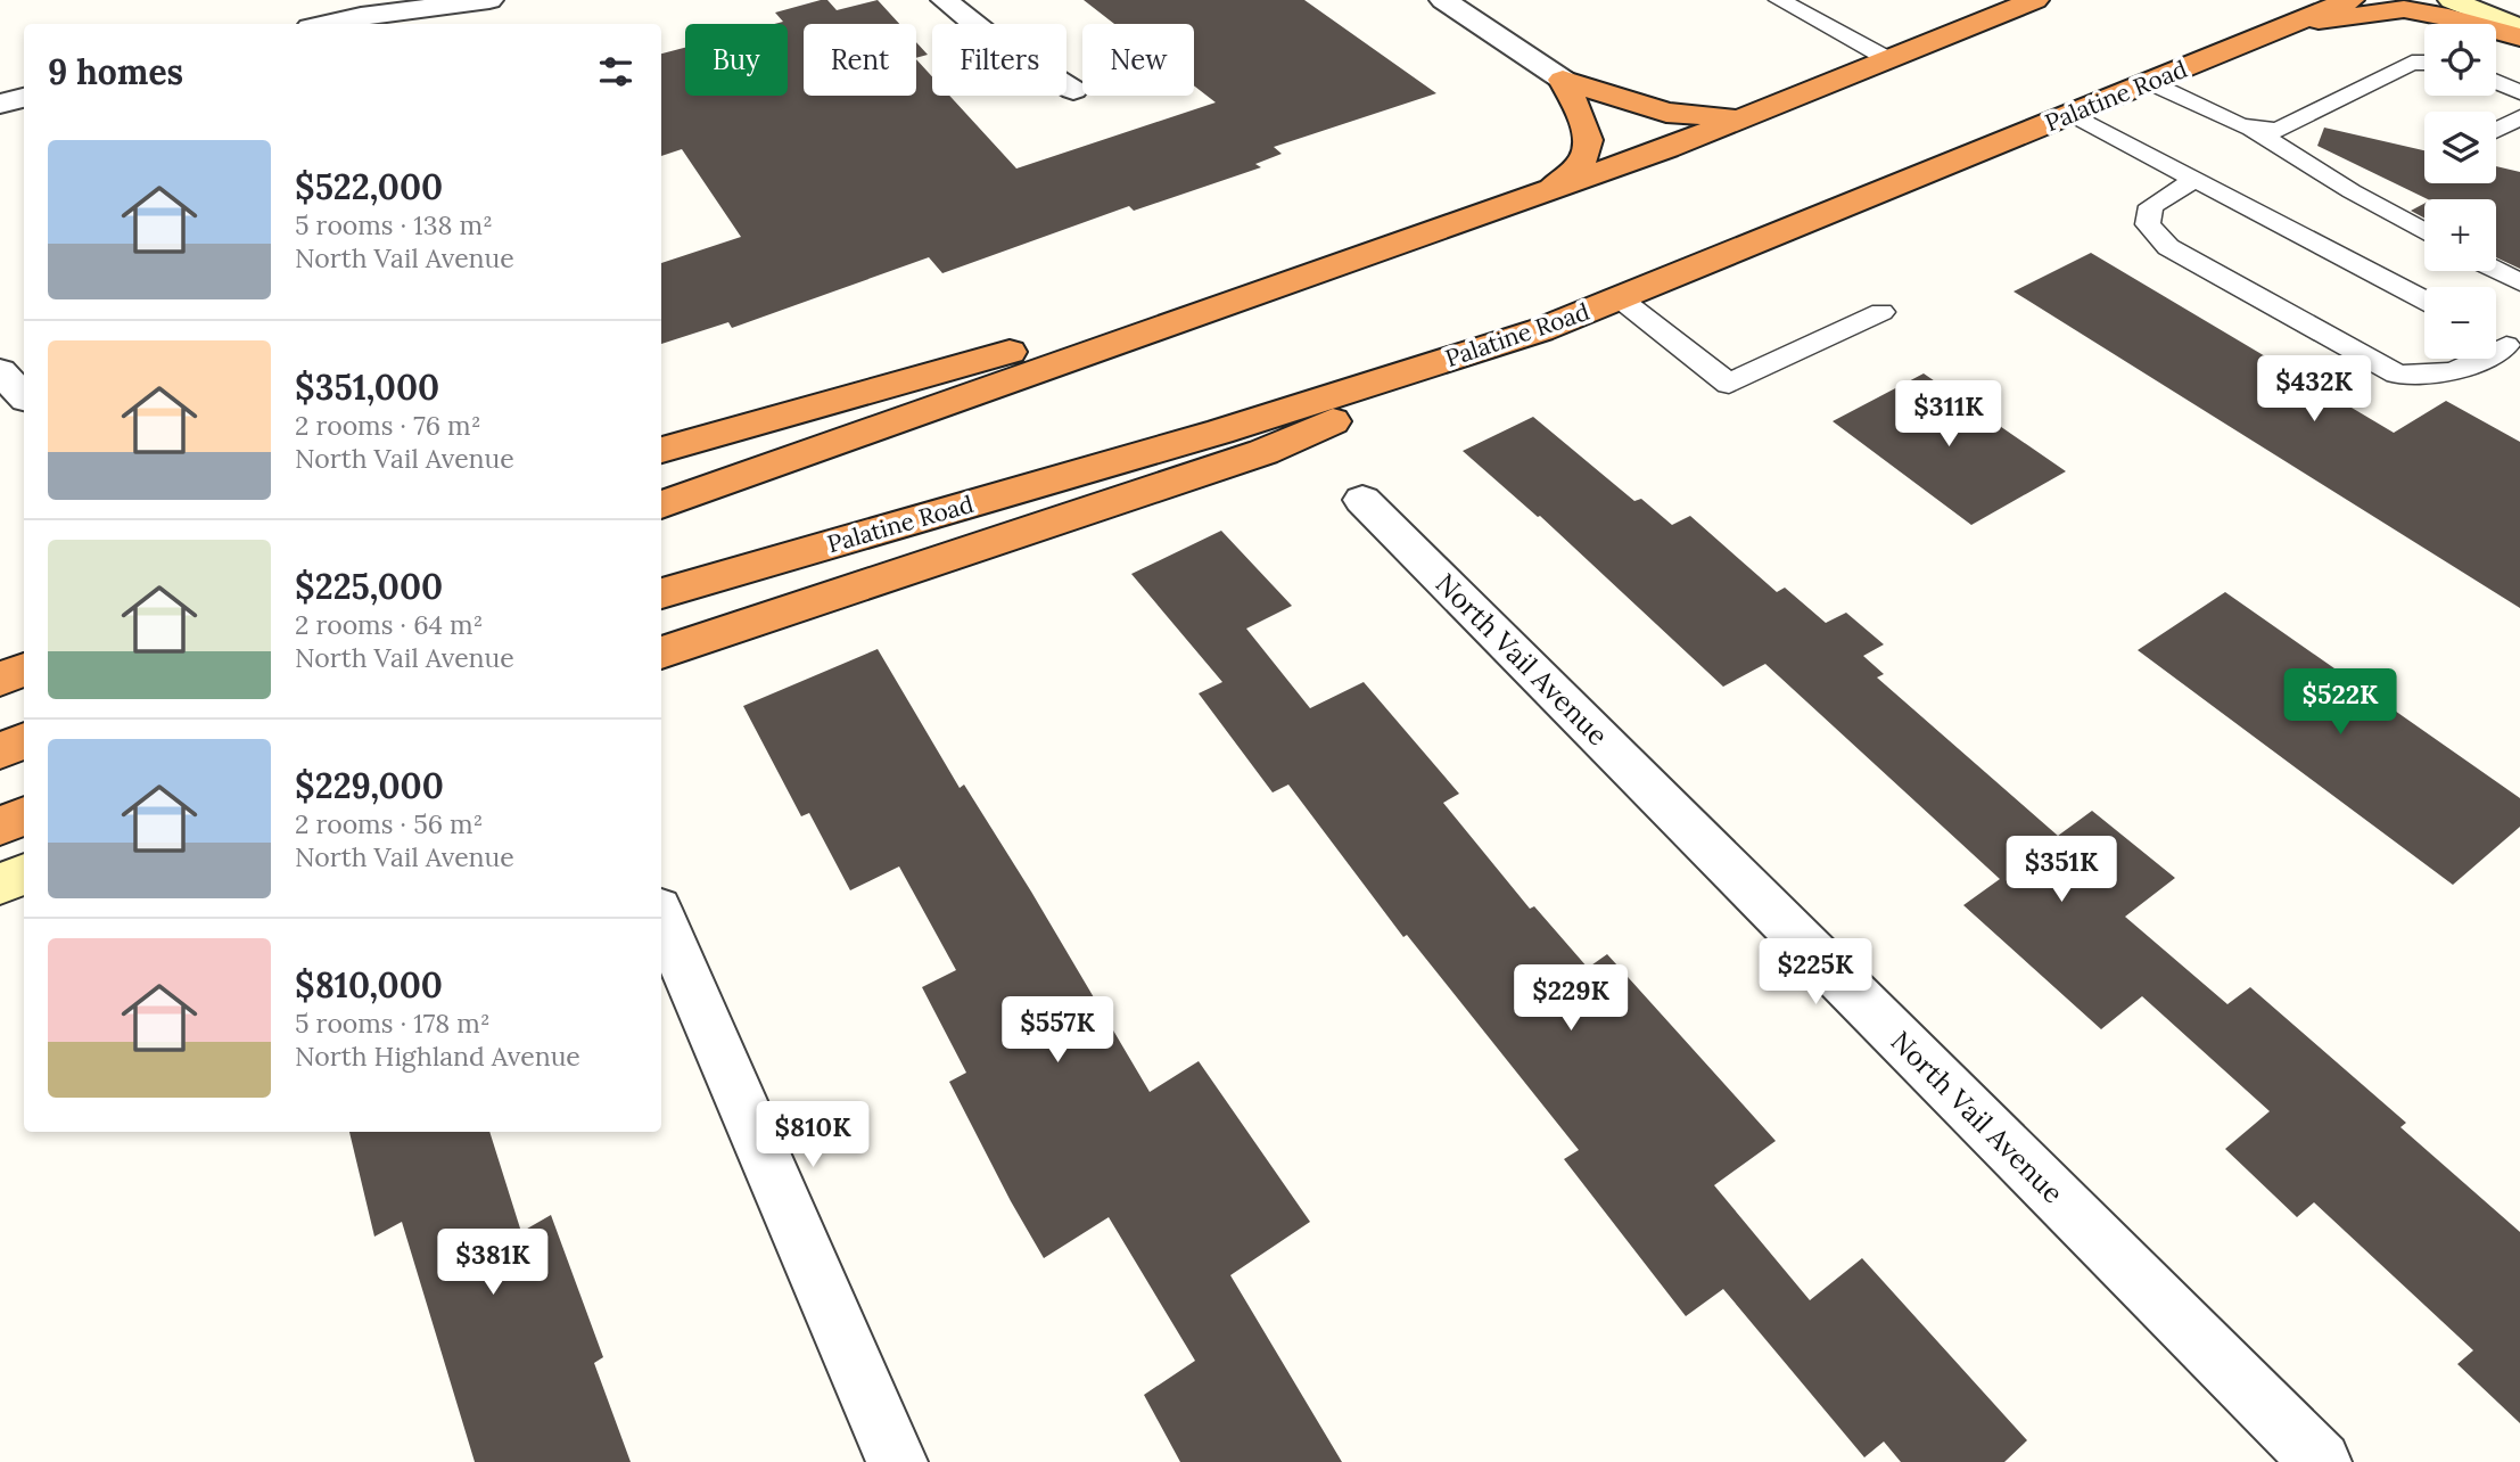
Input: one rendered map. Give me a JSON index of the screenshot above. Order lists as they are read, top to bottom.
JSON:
{
  "streets": {
    "highway": ["Palatine Road"],
    "street": ["North Vail Avenue"]
  },
  "page": {
    "map_buttons": ["+", "−"],
    "chip": [
      "Buy",
      "Rent",
      "Filters",
      "New"
    ],
    "heading": "9 homes",
    "list": [
      {
        "name": "$522,000",
        "note": "5 rooms · 138 m² · North Vail Avenue"
      },
      {
        "name": "$351,000",
        "note": "2 rooms · 76 m² · North Vail Avenue"
      },
      {
        "name": "$225,000",
        "note": "2 rooms · 64 m² · North Vail Avenue"
      },
      {
        "name": "$229,000",
        "note": "2 rooms · 56 m² · North Vail Avenue"
      },
      {
        "name": "$810,000",
        "note": "5 rooms · 178 m² · North Highland Avenue"
      }
    ],
    "price": [
      "$432K",
      "$311K",
      "$522K",
      "$351K",
      "$225K",
      "$229K",
      "$557K",
      "$810K",
      "$381K"
    ]
  }
}
